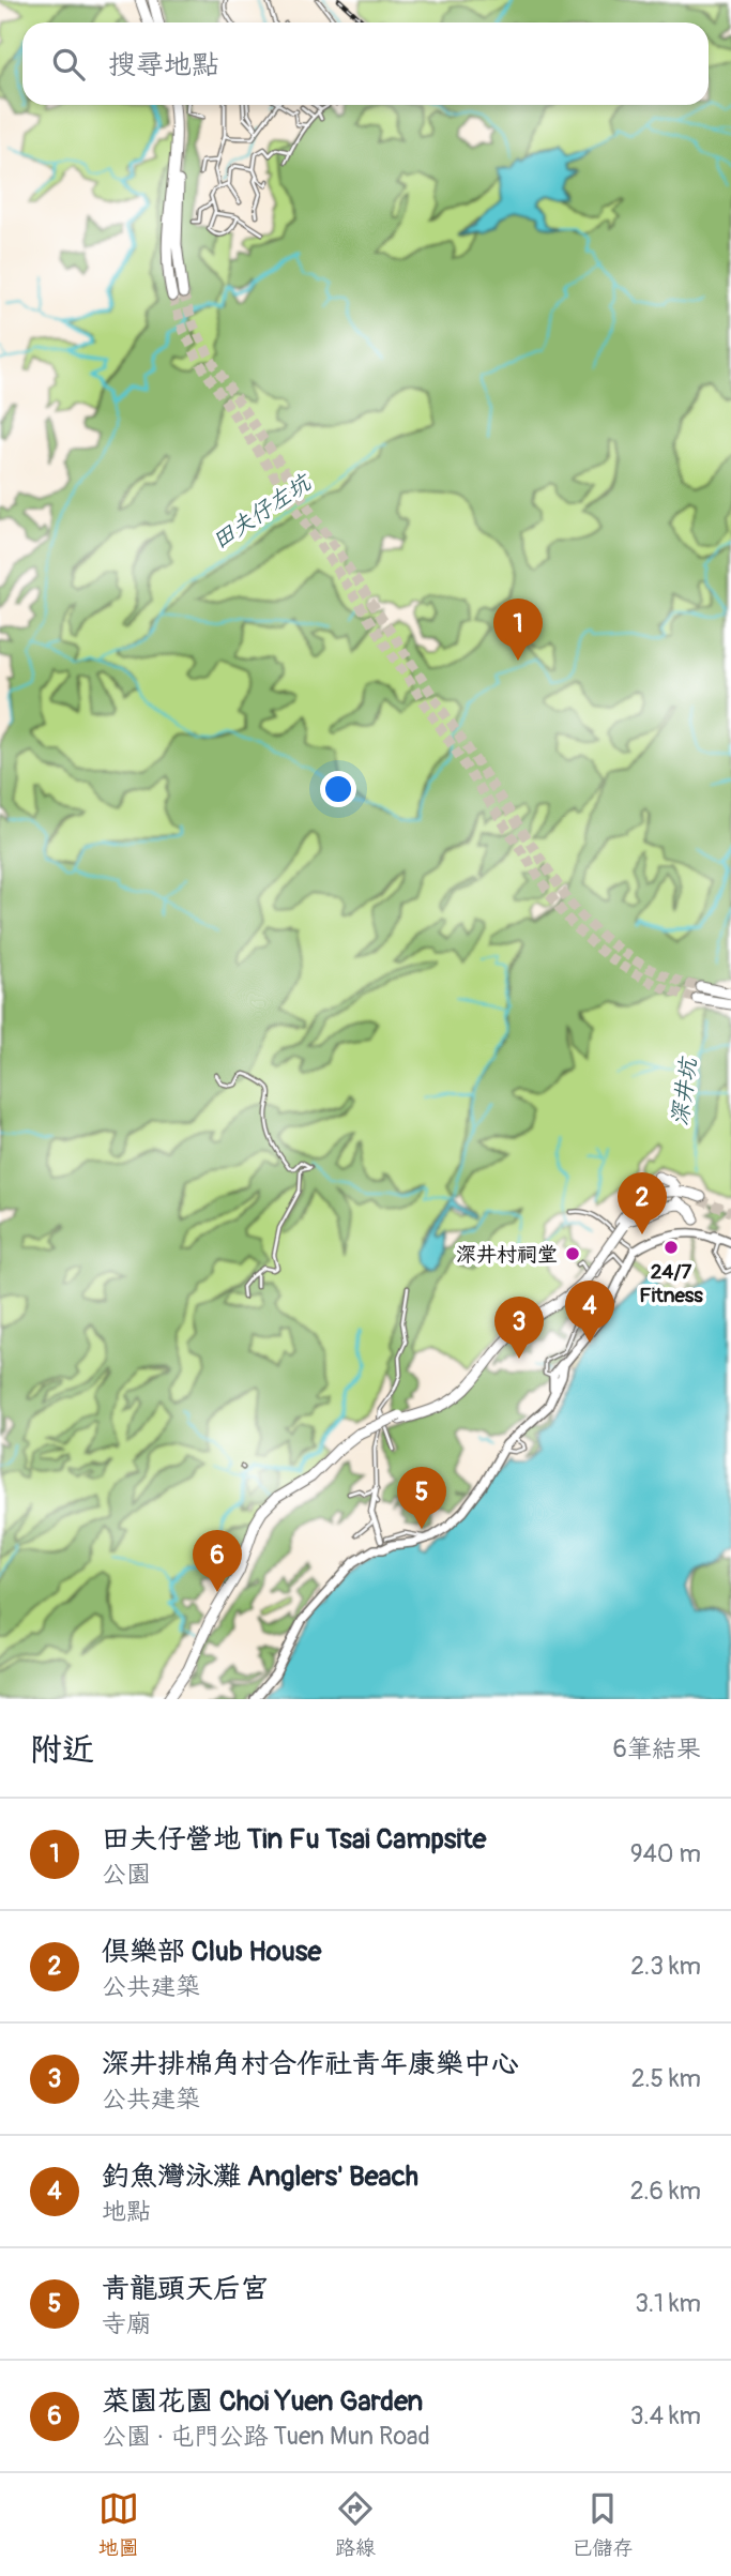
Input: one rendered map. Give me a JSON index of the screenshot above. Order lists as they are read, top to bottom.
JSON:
{
  "water": ["田夫仔左坑", "深井坑"],
  "places": ["24/7 Fitness", "深井村祠堂"],
  "page": {
    "search": "搜尋地點",
    "pins": [
      "1",
      "2",
      "4",
      "3",
      "5",
      "6"
    ],
    "heading": ["附近", "6筆結果"],
    "list": [
      {
        "mark": "1",
        "name": "田夫仔營地 Tin Fu Tsai Campsite",
        "note": "公園",
        "value": "940 m"
      },
      {
        "mark": "2",
        "name": "俱樂部 Club House",
        "note": "公共建築",
        "value": "2.3 km"
      },
      {
        "mark": "3",
        "name": "深井排棉角村合作社青年康樂中心",
        "note": "公共建築",
        "value": "2.5 km"
      },
      {
        "mark": "4",
        "name": "釣魚灣泳灘 Anglers' Beach",
        "note": "地點",
        "value": "2.6 km"
      },
      {
        "mark": "5",
        "name": "青龍頭天后宮",
        "note": "寺廟",
        "value": "3.1 km"
      },
      {
        "mark": "6",
        "name": "菜園花園 Choi Yuen Garden",
        "note": "公園 · 屯門公路 Tuen Mun Road",
        "value": "3.4 km"
      }
    ],
    "nav": ["地圖", "路線", "已儲存"]
  }
}
